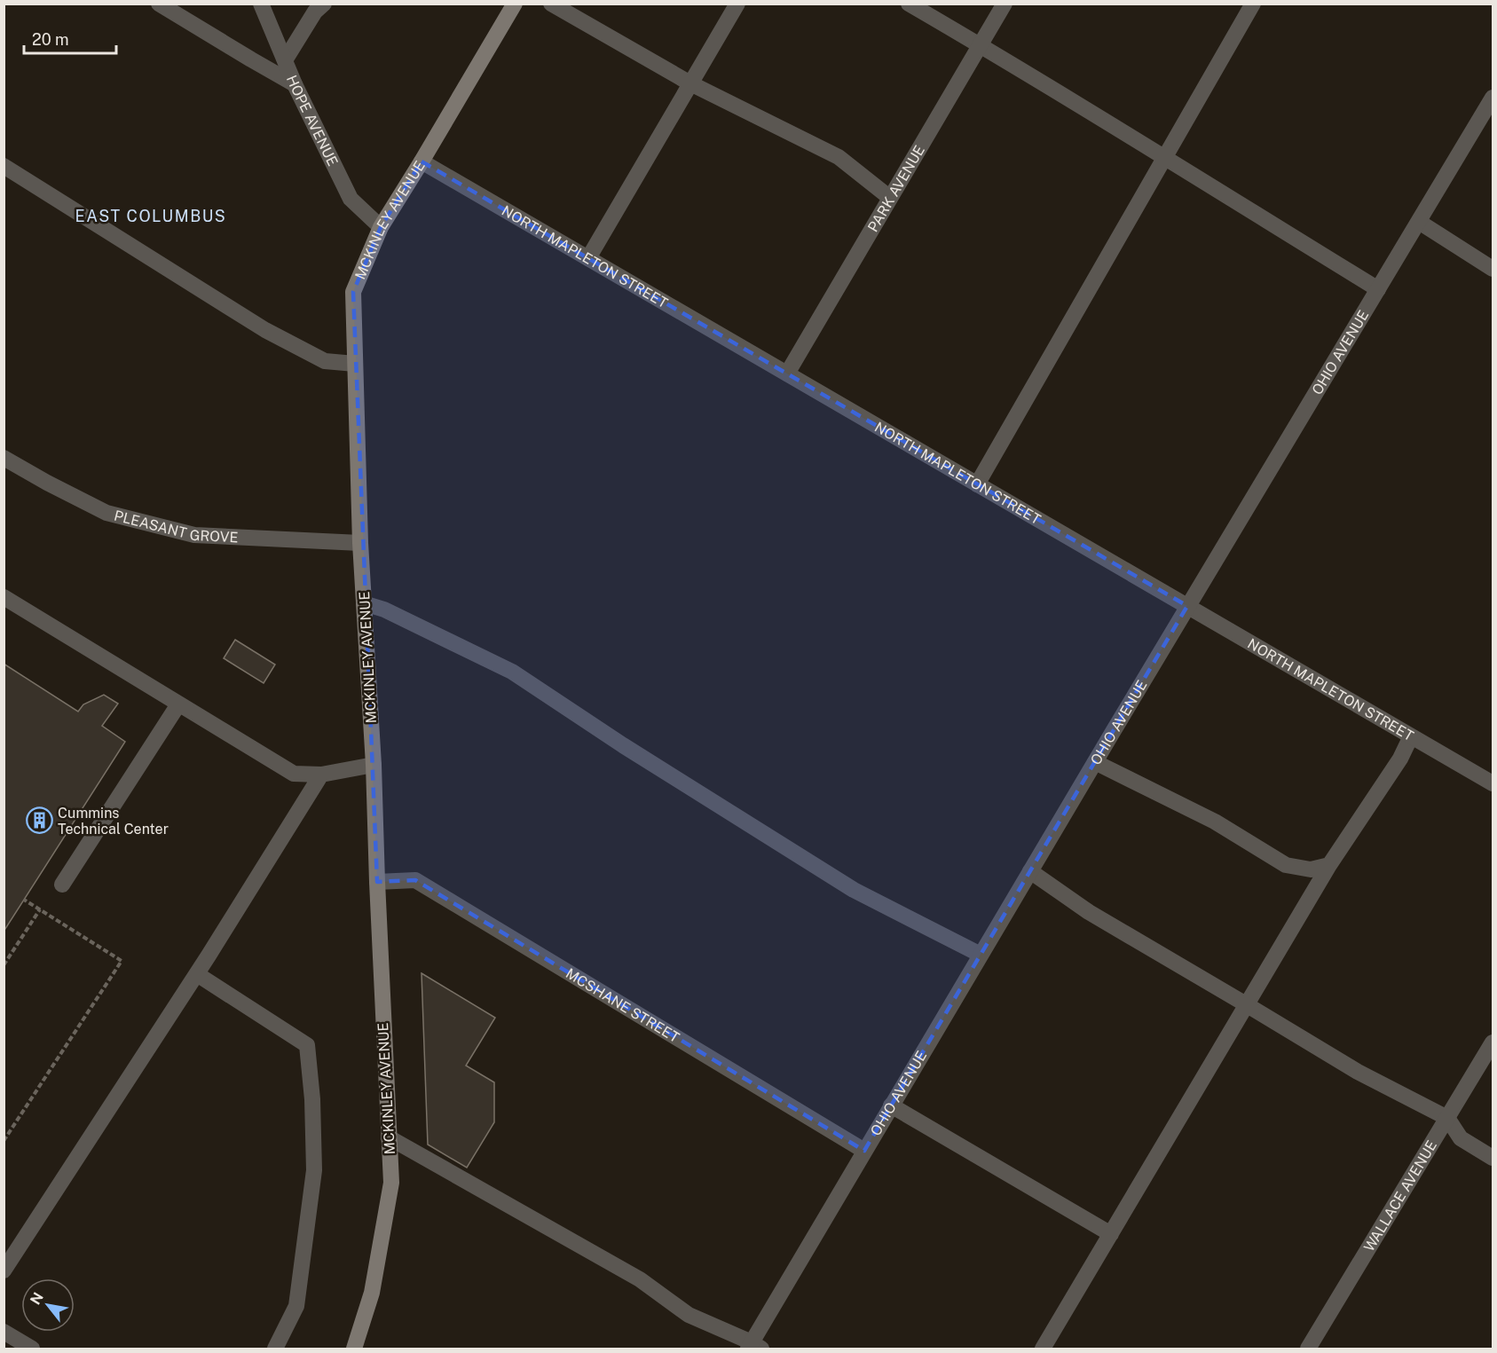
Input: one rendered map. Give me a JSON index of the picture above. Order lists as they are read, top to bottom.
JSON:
{
  "streets": {
    "street": [
      "HOPE AVENUE",
      "PARK AVENUE",
      "MCKINLEY AVENUE",
      "NORTH MAPLETON STREET",
      "OHIO AVENUE",
      "PLEASANT GROVE",
      "MCSHANE STREET",
      "WALLACE AVENUE"
    ]
  },
  "crossings": [
    ["HOPE AVENUE", "MCKINLEY AVENUE"],
    ["PARK AVENUE", "NORTH MAPLETON STREET"],
    ["MCKINLEY AVENUE", "NORTH MAPLETON STREET"],
    ["MCKINLEY AVENUE", "PLEASANT GROVE"],
    ["MCKINLEY AVENUE", "MCSHANE STREET"],
    ["NORTH MAPLETON STREET", "OHIO AVENUE"],
    ["OHIO AVENUE", "MCSHANE STREET"]
  ],
  "districts": ["EAST COLUMBUS"],
  "places": {
    "building": ["Cummins Technical Center"]
  },
  "scale_bar": "20 m",
  "north": "top left"
}
